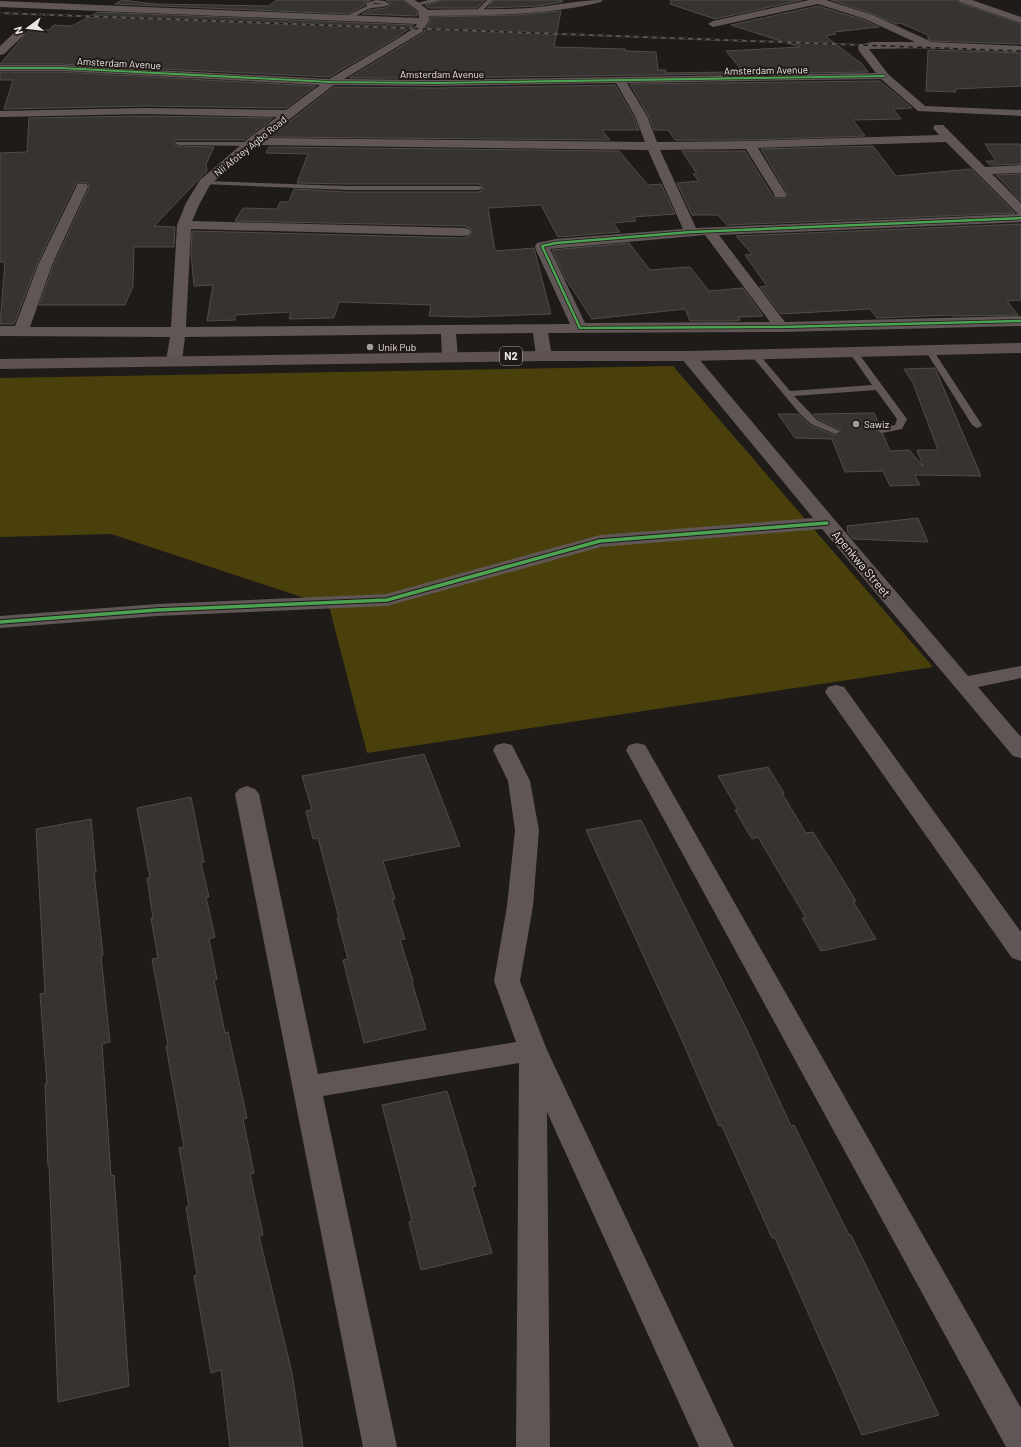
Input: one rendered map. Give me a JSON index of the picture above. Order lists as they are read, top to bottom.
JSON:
{
  "streets": {
    "highway": ["N2"],
    "street": ["Amsterdam Avenue", "Nii Afotey Agbo Road", "Apenkwa Street"]
  },
  "crossings": [
    ["Amsterdam Avenue", "Nii Afotey Agbo Road"],
    ["Nii Afotey Agbo Road", "N2"],
    ["N2", "Apenkwa Street"]
  ],
  "places": ["Unik Pub", "Sawiz"],
  "north": "left"
}
